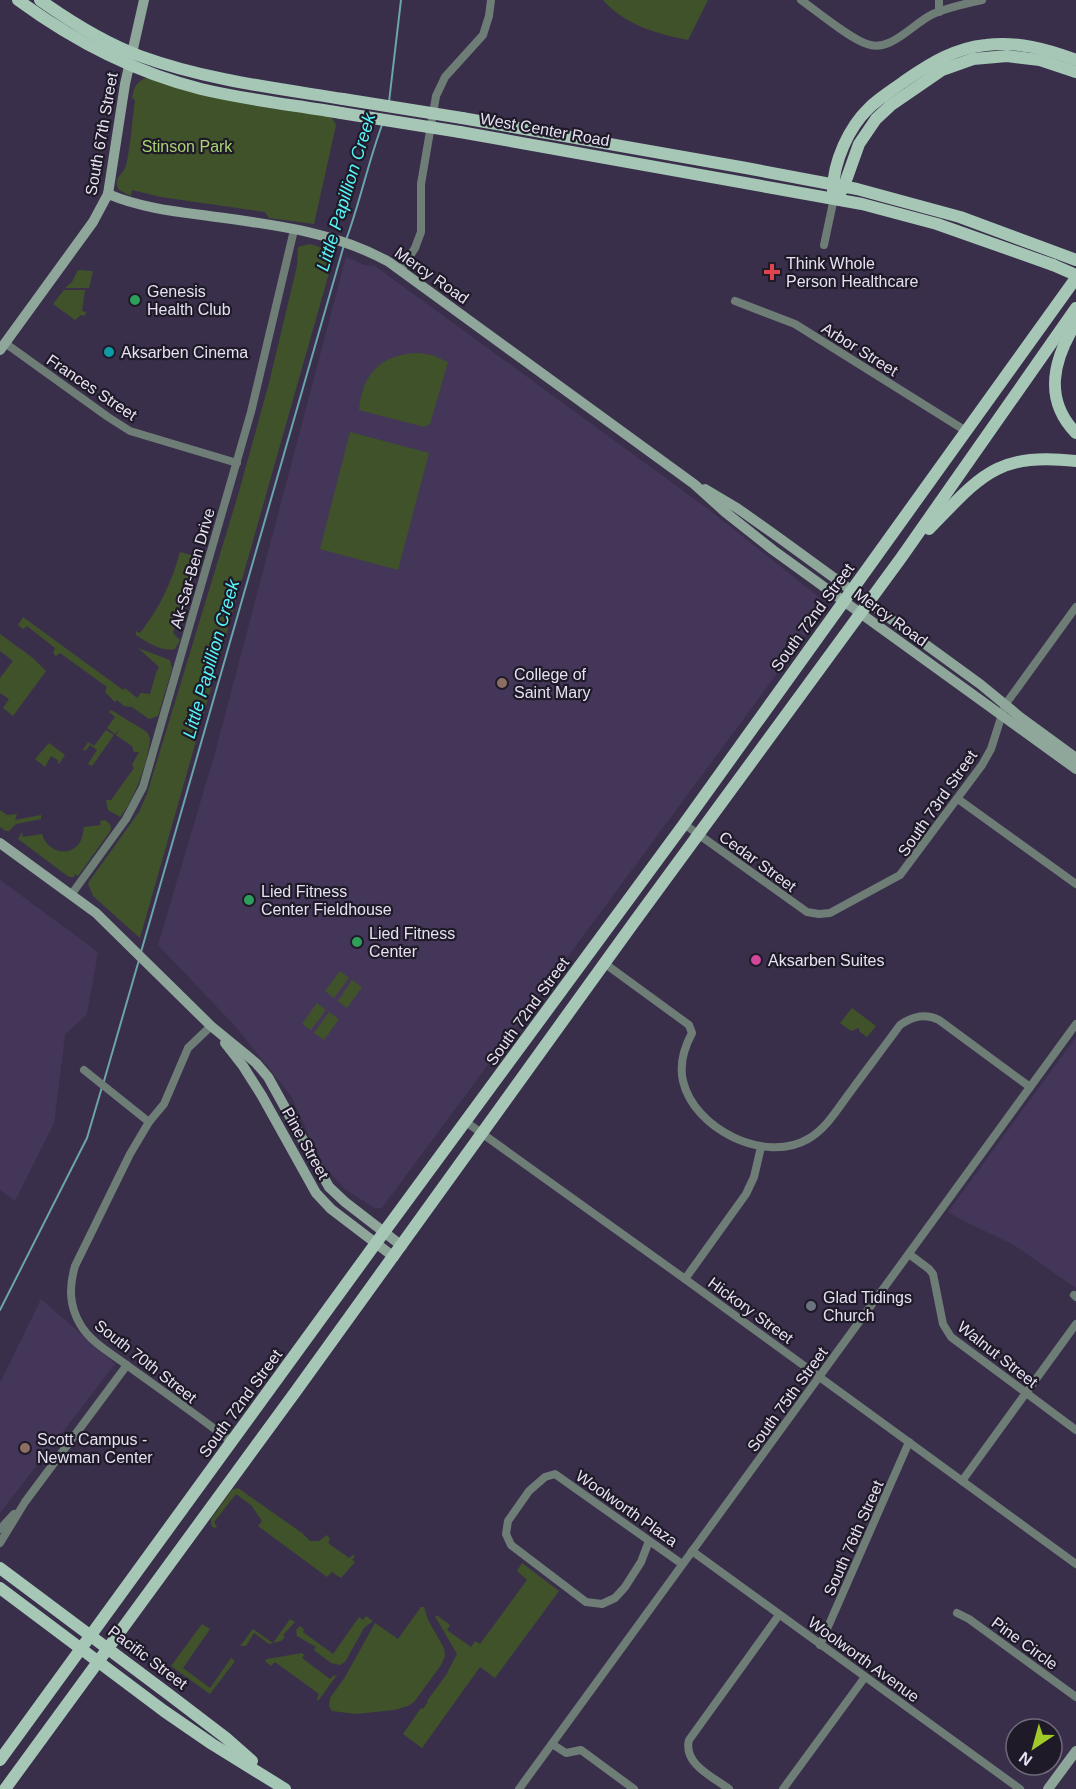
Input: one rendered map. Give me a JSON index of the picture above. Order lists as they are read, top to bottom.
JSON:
{
  "streets": {
    "main road": [
      "West Center Road",
      "South 67th Street",
      "Mercy Road",
      "South 72nd Street",
      "Pine Street",
      "Pacific Street"
    ],
    "street": [
      "Arbor Street",
      "Frances Street",
      "Ak-Sar-Ben Drive",
      "South 73rd Street",
      "Cedar Street",
      "Hickory Street",
      "Walnut Street",
      "South 70th Street",
      "South 75th Street",
      "Woolworth Plaza",
      "South 76th Street",
      "Pine Circle",
      "Woolworth Avenue"
    ]
  },
  "crossings": [
    ["West Center Road", "South 67th Street"],
    ["West Center Road", "South 72nd Street"],
    ["South 67th Street", "Mercy Road"],
    ["South 67th Street", "Frances Street"],
    ["Mercy Road", "Ak-Sar-Ben Drive"],
    ["Mercy Road", "South 72nd Street"],
    ["Mercy Road", "South 73rd Street"],
    ["Arbor Street", "South 72nd Street"],
    ["Frances Street", "Ak-Sar-Ben Drive"],
    ["Ak-Sar-Ben Drive", "Pine Street"],
    ["South 72nd Street", "Cedar Street"],
    ["South 72nd Street", "Pine Street"],
    ["South 72nd Street", "Hickory Street"],
    ["South 72nd Street", "South 70th Street"],
    ["South 72nd Street", "Pacific Street"],
    ["South 73rd Street", "Cedar Street"],
    ["Pine Street", "South 70th Street"],
    ["Hickory Street", "South 75th Street"],
    ["Hickory Street", "South 76th Street"],
    ["Walnut Street", "South 75th Street"],
    ["South 75th Street", "Woolworth Plaza"],
    ["South 75th Street", "Woolworth Avenue"],
    ["South 76th Street", "Woolworth Avenue"]
  ],
  "water": ["Little Papillion Creek"],
  "parks": ["Stinson Park"],
  "places": {
    "health": ["Think Whole Person Healthcare"],
    "other": [
      "Genesis Health Club",
      "Aksarben Cinema",
      "College of Saint Mary",
      "Lied Fitness Center Fieldhouse",
      "Lied Fitness Center",
      "Aksarben Suites",
      "Glad Tidings Church",
      "Scott Campus - Newman Center"
    ]
  },
  "north": "bottom left"
}
